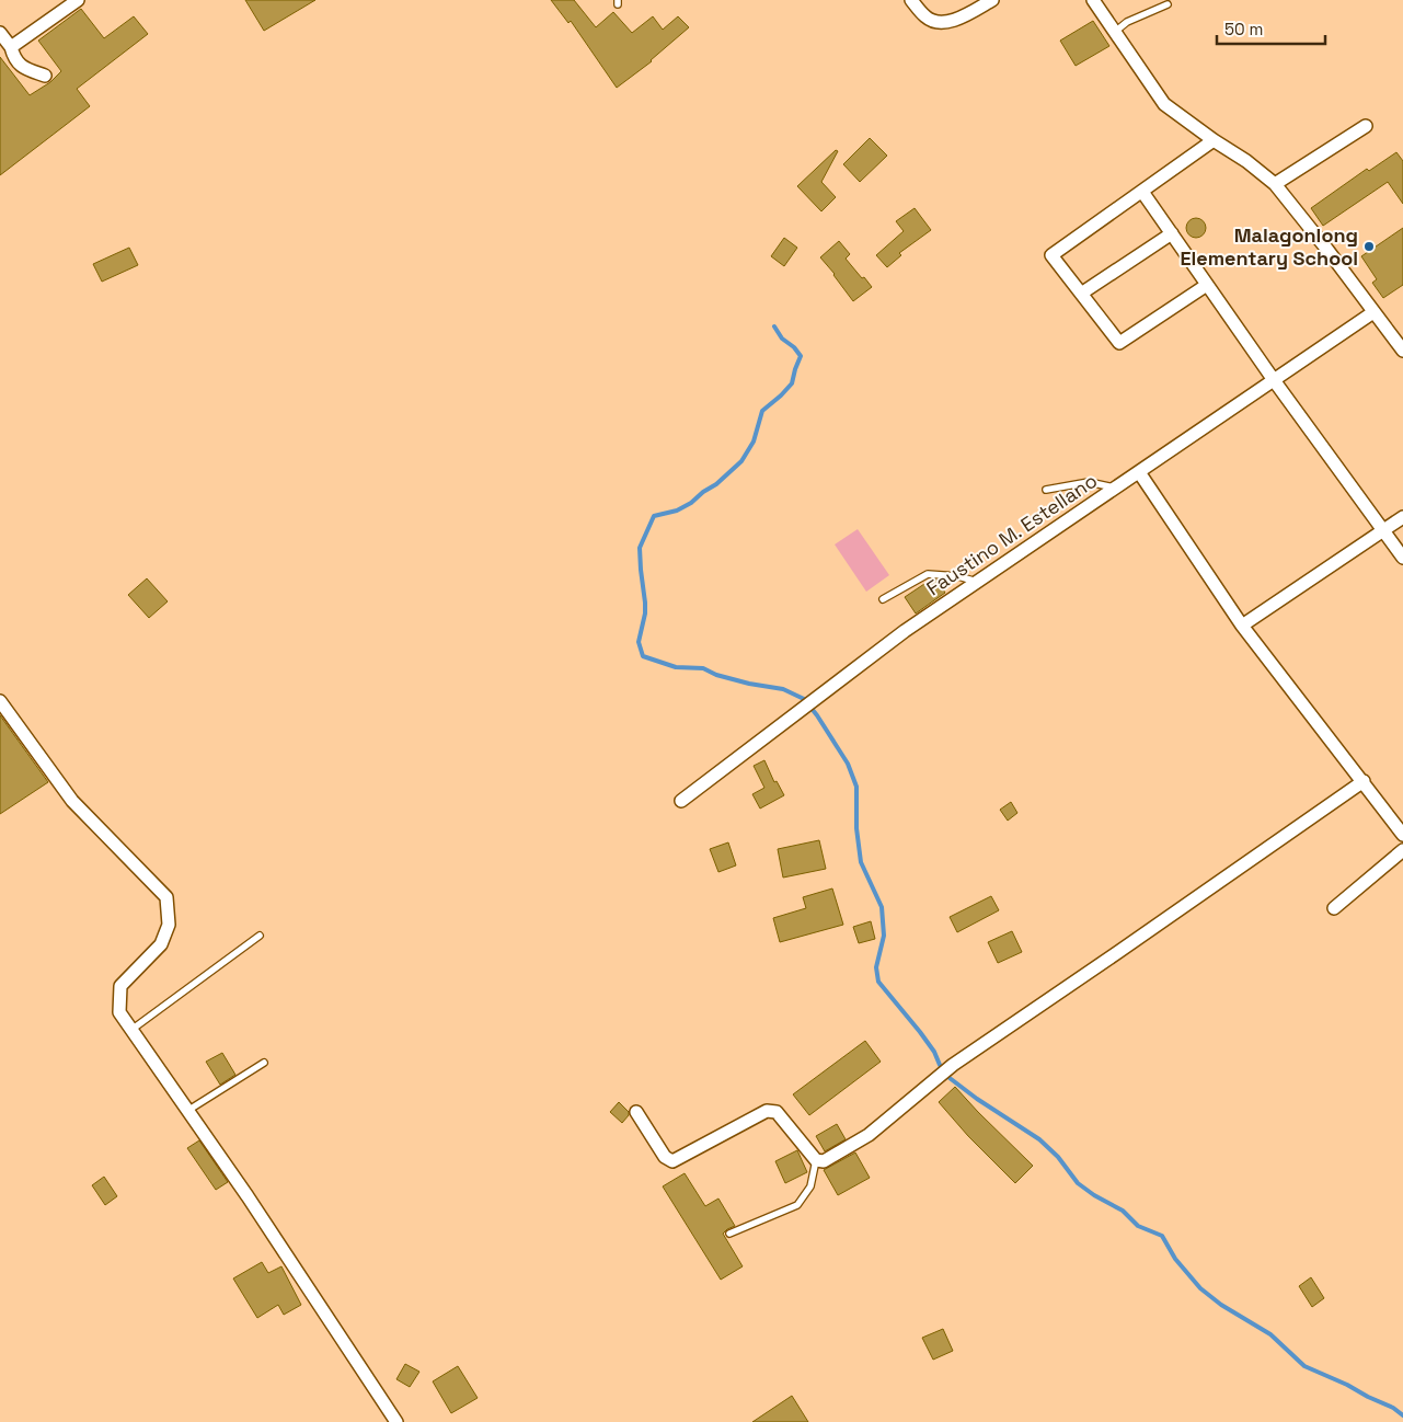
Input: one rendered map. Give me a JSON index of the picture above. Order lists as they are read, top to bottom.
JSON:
{
  "streets": {
    "street": ["Faustino M. Estellano"]
  },
  "places": ["Malagonlong Elementary School"],
  "scale_bar": "50 m"
}
